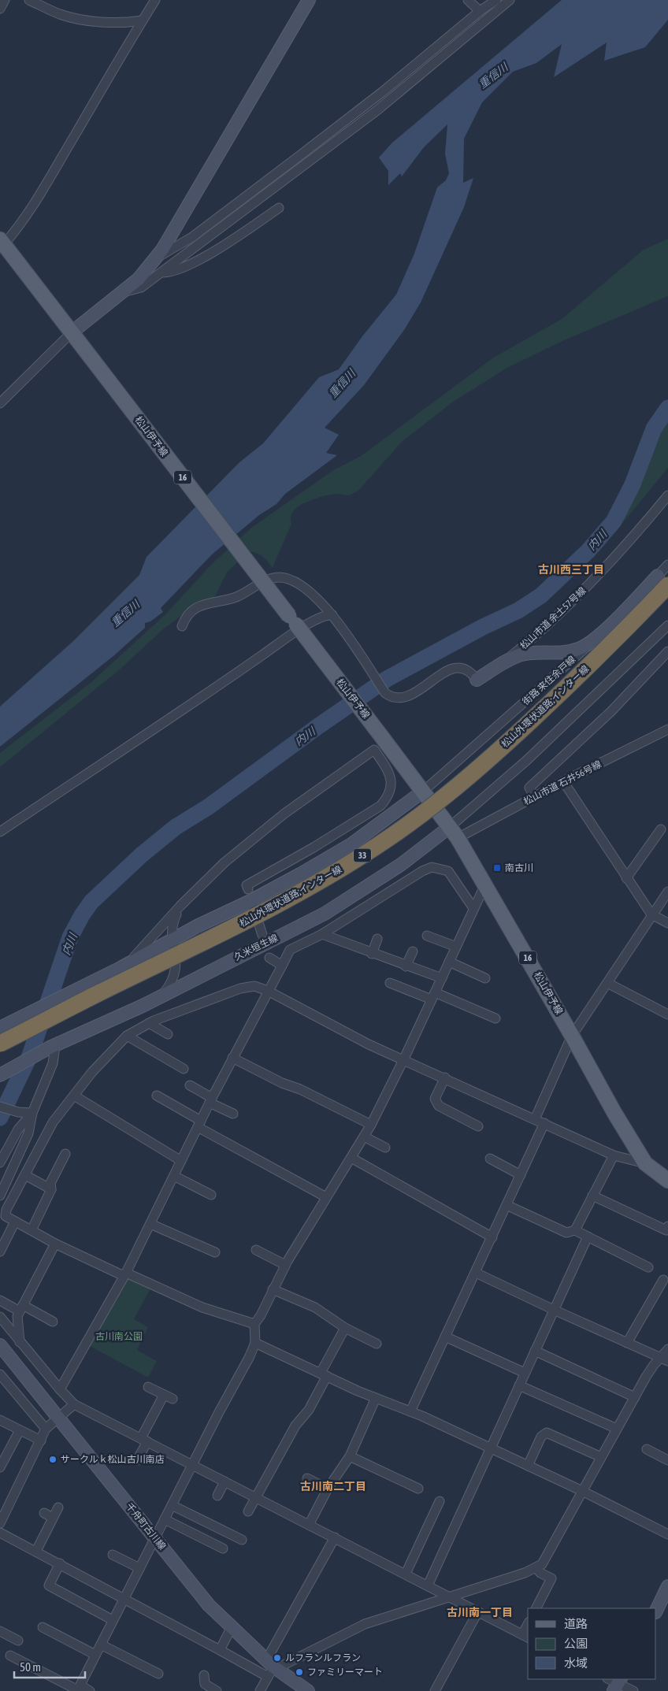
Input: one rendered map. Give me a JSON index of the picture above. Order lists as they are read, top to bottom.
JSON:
{
  "streets": {
    "highway": ["松山外環状道路;インター線", "33"],
    "main road": ["松山伊予線", "16"],
    "street": [
      "松山市道 余土57号線",
      "街路 来住余戸線",
      "松山市道 石井56号線",
      "久米垣生線",
      "千舟町古川線"
    ]
  },
  "crossings": [
    ["松山伊予線", "街路 来住余戸線"],
    ["松山伊予線", "松山市道 石井56号線"],
    ["松山伊予線", "久米垣生線"],
    ["街路 来住余戸線", "松山外環状道路;インター線"],
    ["松山市道 石井56号線", "久米垣生線"]
  ],
  "districts": ["古川西三丁目", "古川南二丁目", "古川南一丁目"],
  "water": ["重信川", "内川"],
  "parks": ["古川南公園"],
  "places": {
    "transit": ["南古川"],
    "other": ["サークルｋ松山古川南店", "ルフランルフラン", "ファミリーマート"]
  },
  "legend": ["道路", "公園", "水域"],
  "scale_bar": "50 m"
}
